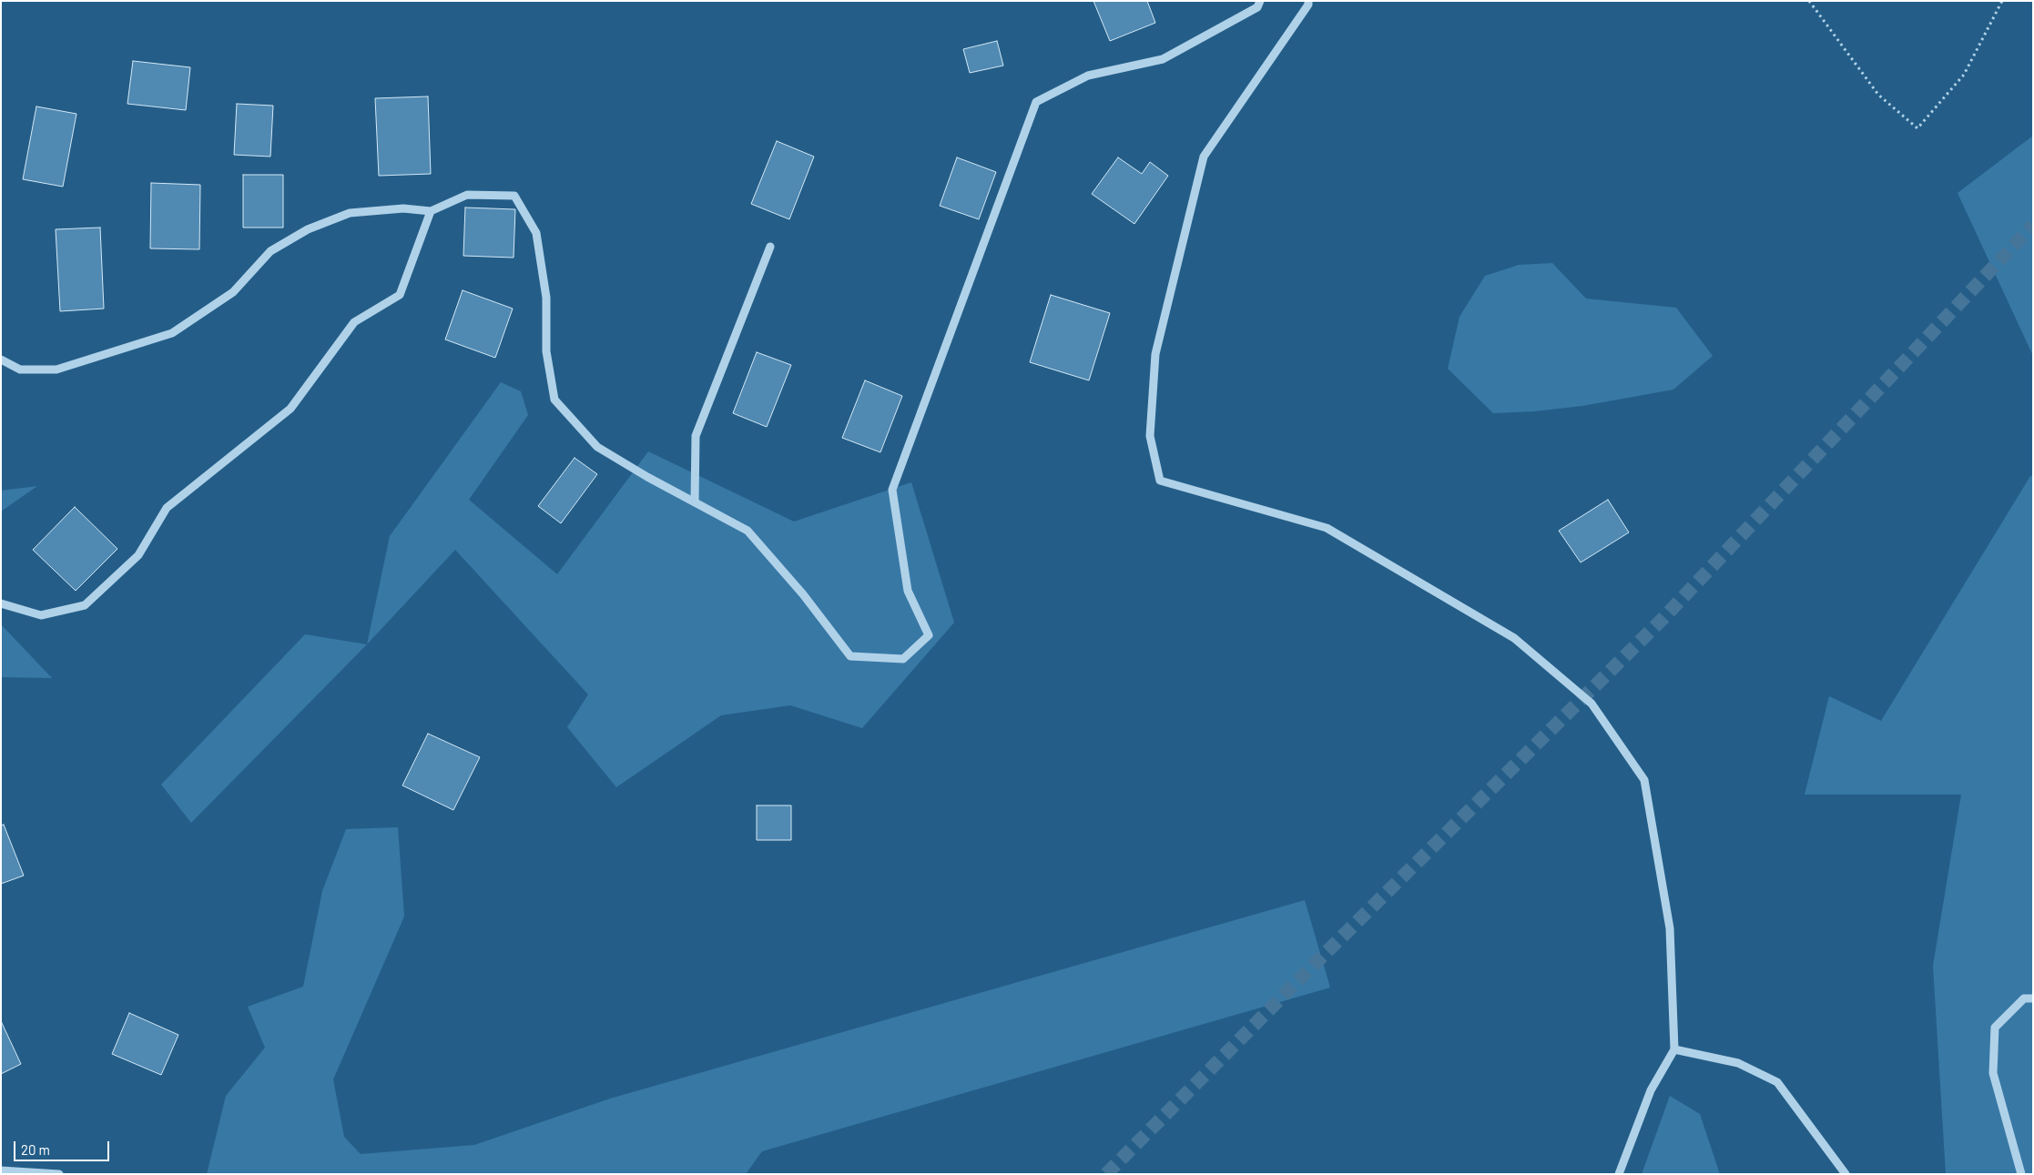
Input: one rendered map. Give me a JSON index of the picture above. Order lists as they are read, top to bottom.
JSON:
{
  "scale_bar": "20 m"
}
